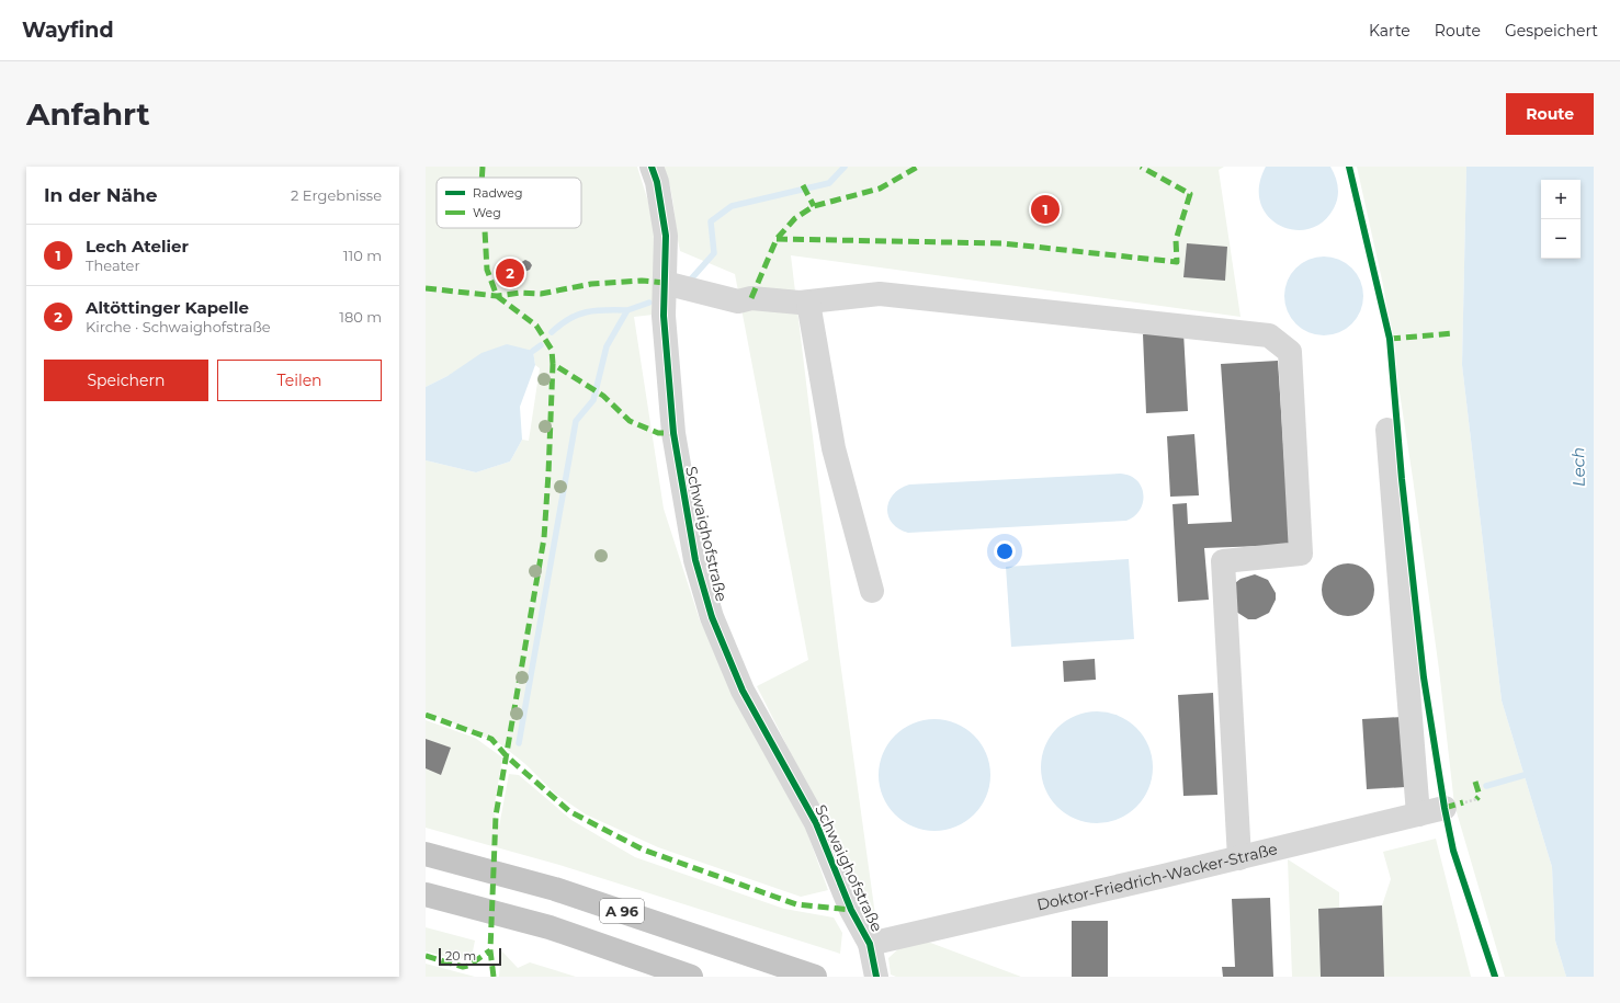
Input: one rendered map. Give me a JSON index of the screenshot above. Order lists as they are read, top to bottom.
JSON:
{
  "streets": {
    "highway": ["A 96"],
    "street": ["Schwaighofstraße", "Doktor-Friedrich-Wacker-Straße"]
  },
  "crossings": [
    ["Schwaighofstraße", "Doktor-Friedrich-Wacker-Straße"]
  ],
  "water": ["Lech"],
  "legend": ["Radweg", "Weg"],
  "scale_bar": "20 m",
  "page": {
    "header": "Wayfind",
    "nav": ["Karte", "Route", "Gespeichert"],
    "buttons": [
      "Route",
      ["Speichern", "Teilen"]
    ],
    "title": "Anfahrt",
    "heading": ["In der Nähe", "2 Ergebnisse"],
    "map_buttons": ["+", "−"],
    "pins": ["1", "2"],
    "list": [
      {
        "mark": "1",
        "name": "Lech Atelier",
        "note": "Theater",
        "value": "110 m"
      },
      {
        "mark": "2",
        "name": "Altöttinger Kapelle",
        "note": "Kirche · Schwaighofstraße",
        "value": "180 m"
      }
    ],
    "scale": "20 m"
  }
}
